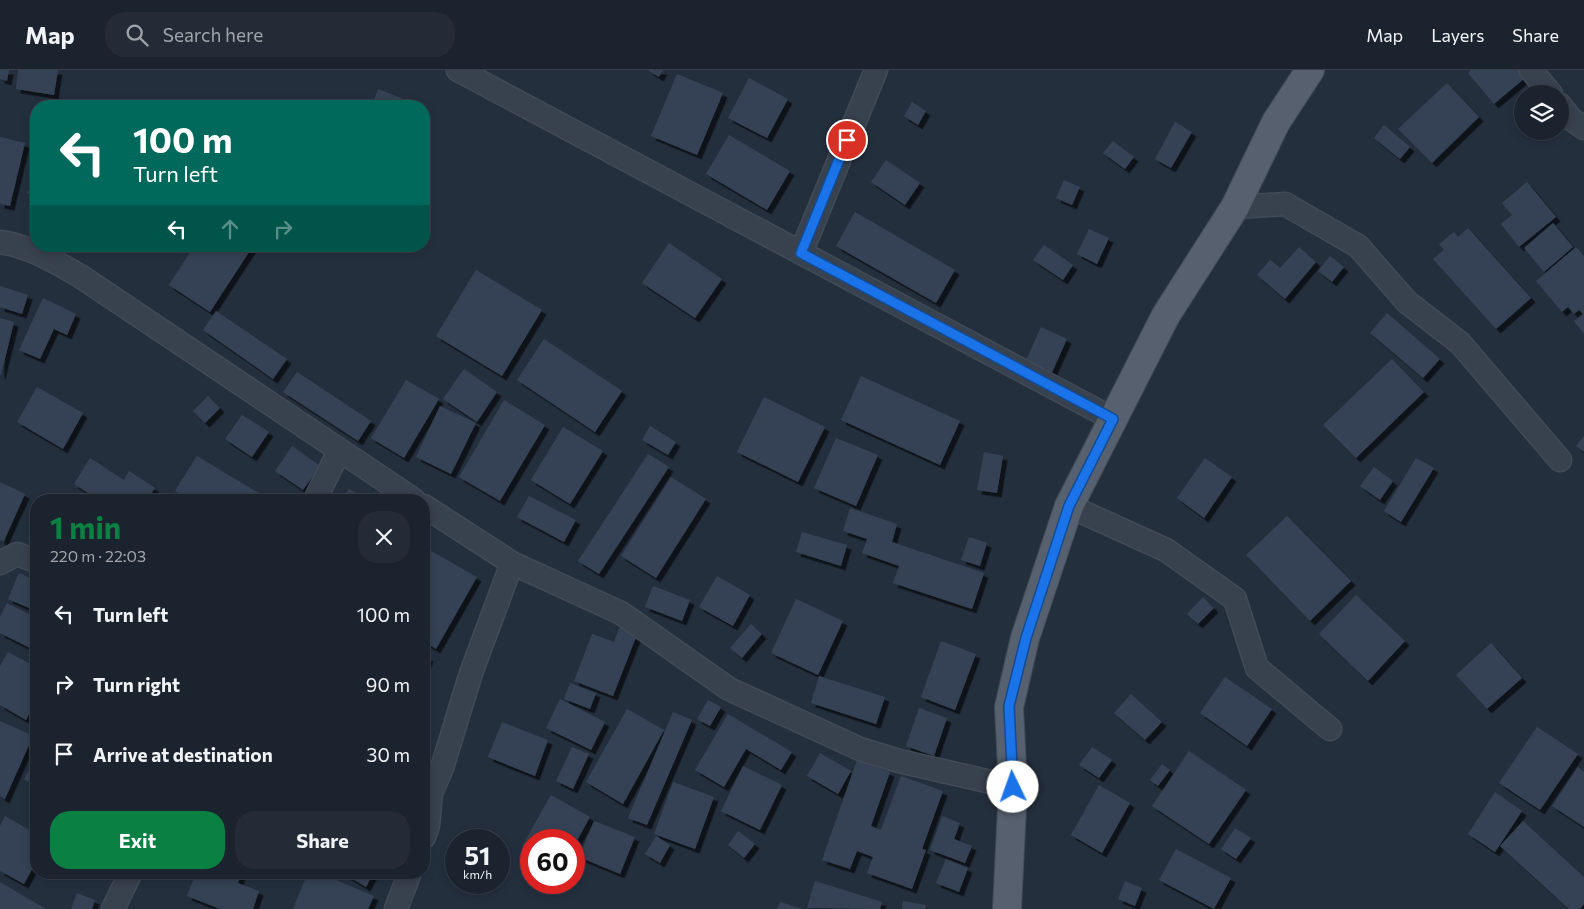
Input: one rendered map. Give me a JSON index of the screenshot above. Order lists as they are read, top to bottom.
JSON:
{
  "page": {
    "header": "Map",
    "search": "Search here",
    "nav": ["Map", "Layers", "Share"],
    "turn": ["100 m", "Turn left"],
    "heading": ["1 min", "220 m · 22:03"],
    "list": [
      {
        "name": "Turn left",
        "value": "100 m"
      },
      {
        "name": "Turn right",
        "value": "90 m"
      },
      {
        "name": "Arrive at destination",
        "value": "30 m"
      }
    ],
    "buttons": ["Exit", "Share"],
    "speed": "51 km/h",
    "limit": "60"
  }
}
